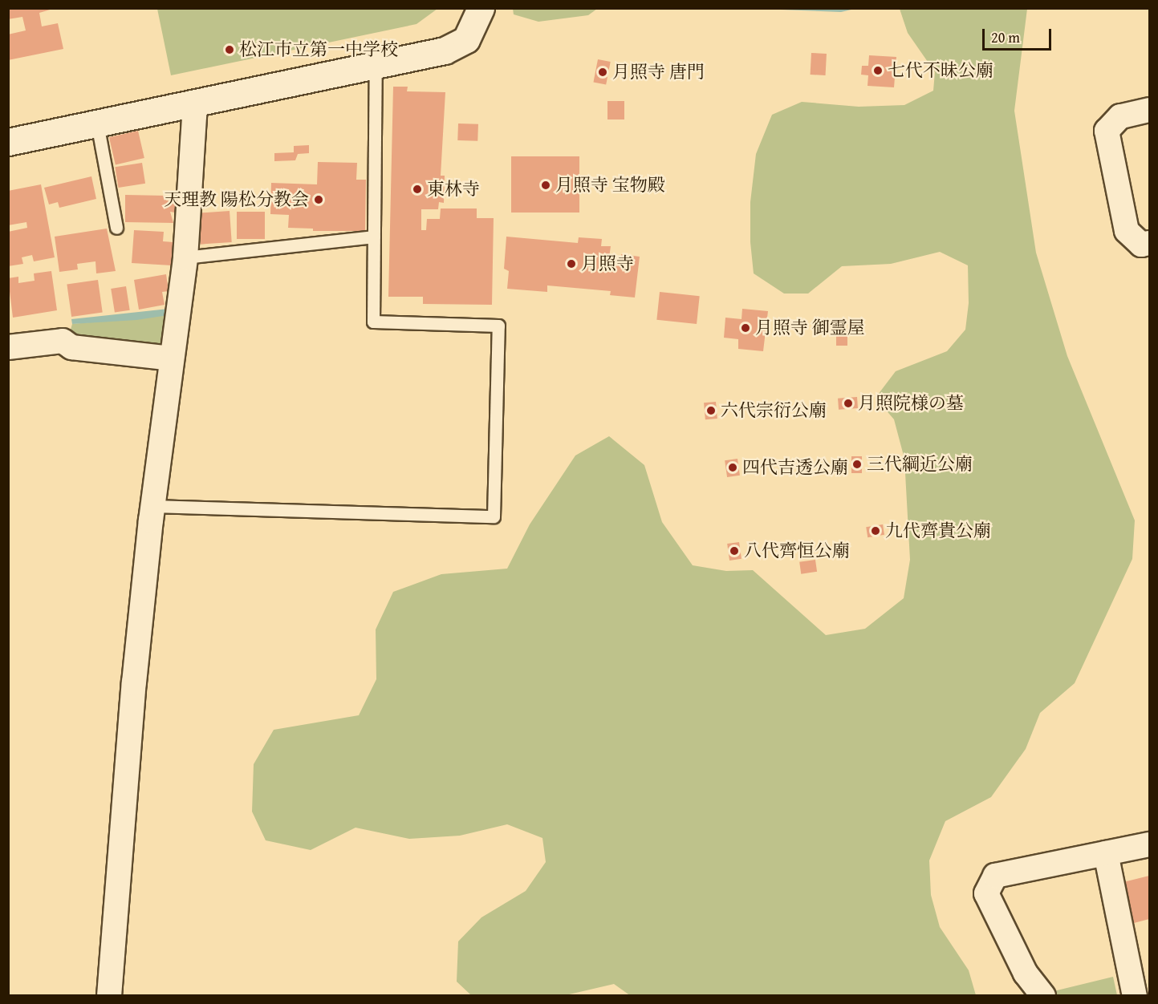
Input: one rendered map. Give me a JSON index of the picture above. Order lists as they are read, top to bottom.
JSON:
{
  "places": [
    "松江市立第一中学校",
    "七代不昧公廟",
    "月照寺 唐門",
    "月照寺 宝物殿",
    "東林寺",
    "天理教 陽松分教会",
    "月照寺",
    "月照寺 御霊屋",
    "月照院様の墓",
    "六代宗衍公廟",
    "三代綱近公廟",
    "四代吉透公廟",
    "九代齊貴公廟",
    "八代齊恒公廟"
  ],
  "scale_bar": "20 m"
}
